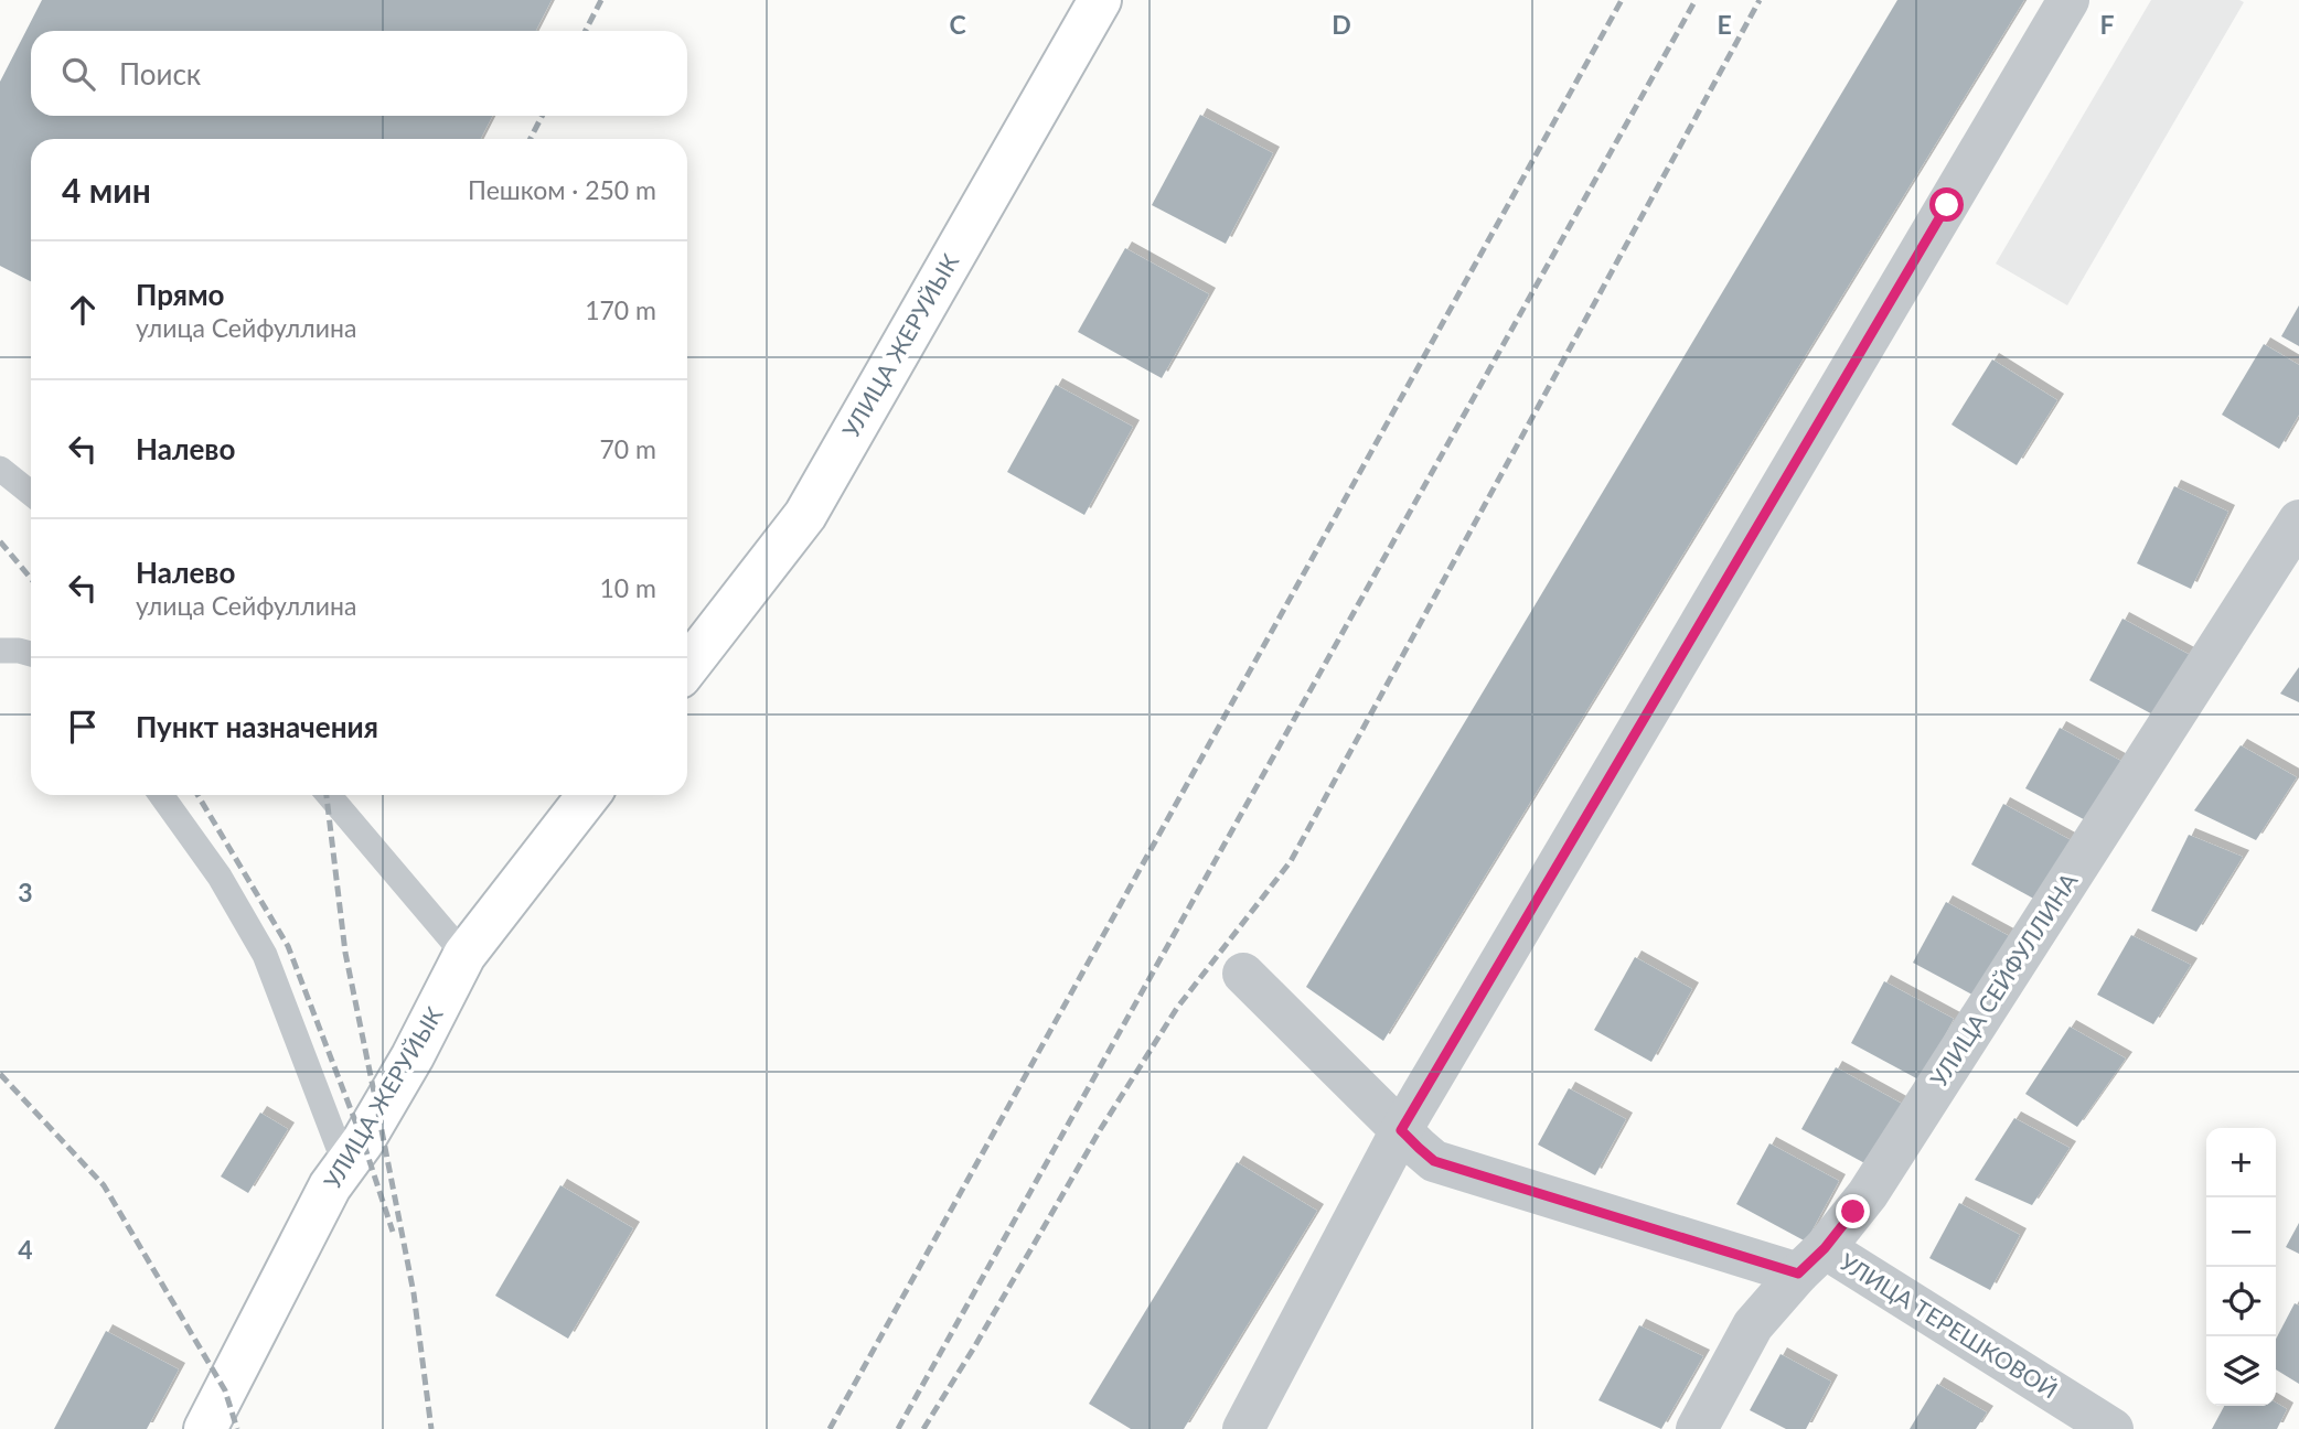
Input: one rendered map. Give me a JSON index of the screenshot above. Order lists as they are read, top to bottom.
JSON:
{
  "streets": {
    "street": ["УЛИЦА ЖЕРУЙЫК", "УЛИЦА СЕЙФУЛЛИНА", "УЛИЦА ТЕРЕШКОВОЙ"]
  },
  "crossings": [
    ["УЛИЦА СЕЙФУЛЛИНА", "УЛИЦА ТЕРЕШКОВОЙ"]
  ],
  "page": {
    "search": "Поиск",
    "heading": ["4 мин", "Пешком · 250 m"],
    "list": [
      ["Прямо", "улица Сейфуллина", "170 m"],
      ["Налево", "70 m"],
      ["Налево", "улица Сейфуллина", "10 m"],
      "Пункт назначения"
    ],
    "map_buttons": ["+", "−"]
  },
  "grid": {
    "columns": [
      "C",
      "D",
      "E",
      "F"
    ],
    "rows": ["3", "4"]
  }
}
